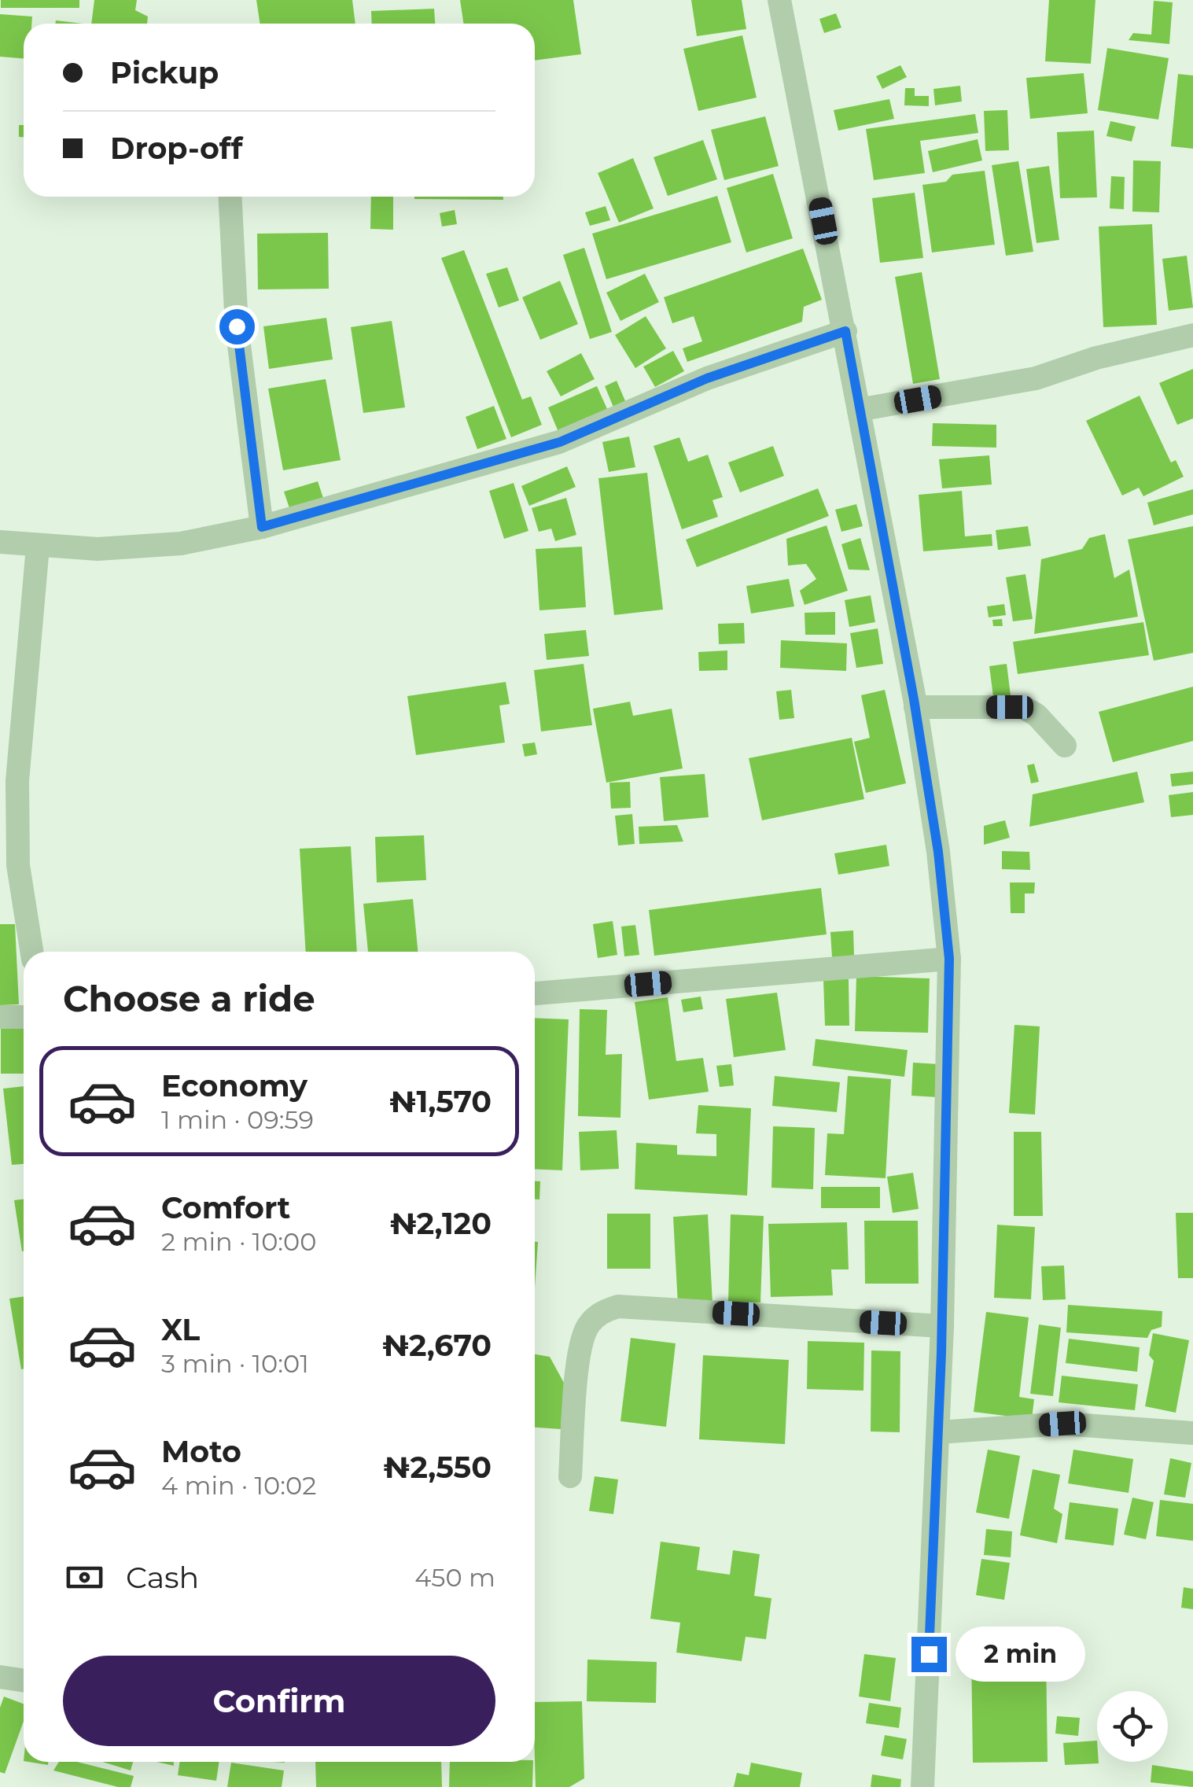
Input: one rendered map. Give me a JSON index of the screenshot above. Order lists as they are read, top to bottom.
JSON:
{
  "page": {
    "banner": ["Pickup", "Drop-off"],
    "heading": "Choose a ride",
    "list": [
      {
        "name": "Economy",
        "note": "1 min · 09:59",
        "value": "₦1,570"
      },
      {
        "name": "Comfort",
        "note": "2 min · 10:00",
        "value": "₦2,120"
      },
      {
        "name": "XL",
        "note": "3 min · 10:01",
        "value": "₦2,670"
      },
      {
        "name": "Moto",
        "note": "4 min · 10:02",
        "value": "₦2,550"
      }
    ],
    "pay": ["Cash", "450 m"],
    "bubble": "2 min",
    "buttons": "Confirm"
  }
}
